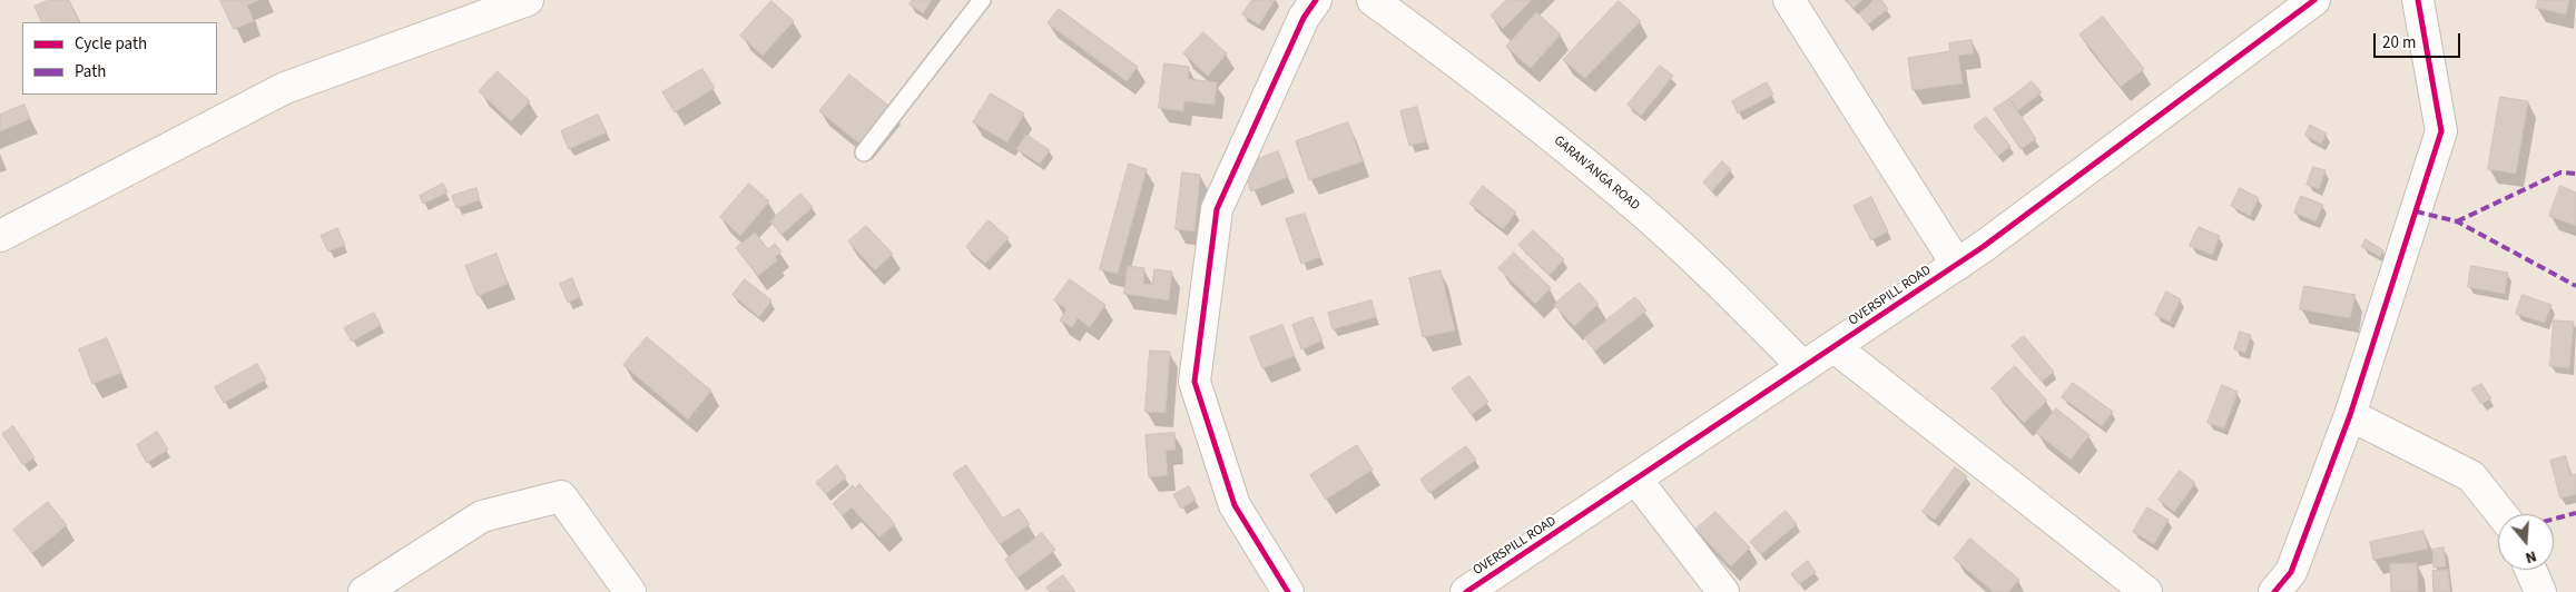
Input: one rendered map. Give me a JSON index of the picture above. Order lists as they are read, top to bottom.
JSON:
{
  "streets": {
    "street": ["GARAN'ANGA ROAD", "OVERSPILL ROAD"]
  },
  "crossings": [
    ["GARAN'ANGA ROAD", "OVERSPILL ROAD"]
  ],
  "legend": ["Cycle path", "Path"],
  "scale_bar": "20 m",
  "north": "bottom"
}
